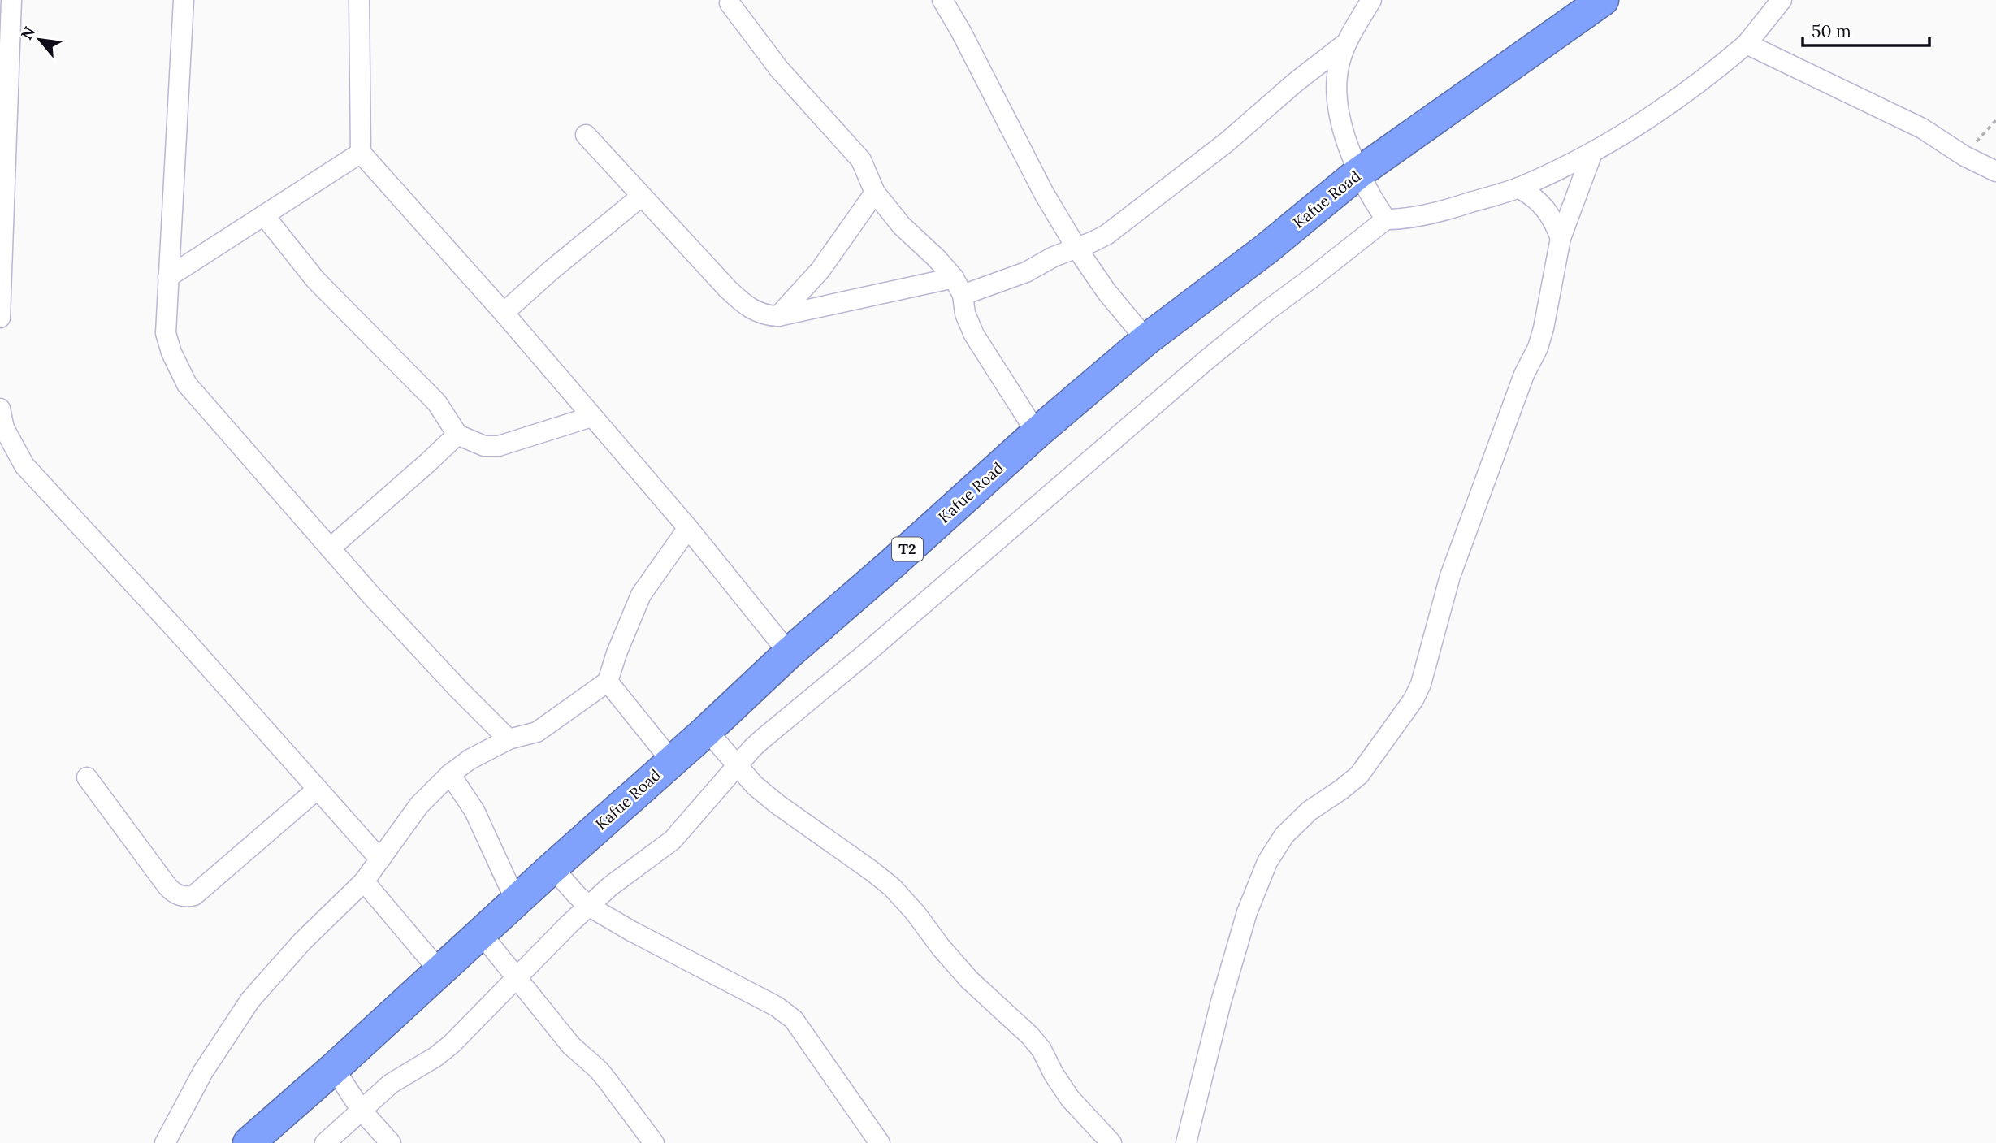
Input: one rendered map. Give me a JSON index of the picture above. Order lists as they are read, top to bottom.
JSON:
{
  "streets": {
    "highway": ["Kafue Road", "T2"]
  },
  "scale_bar": "50 m",
  "north": "top left"
}
